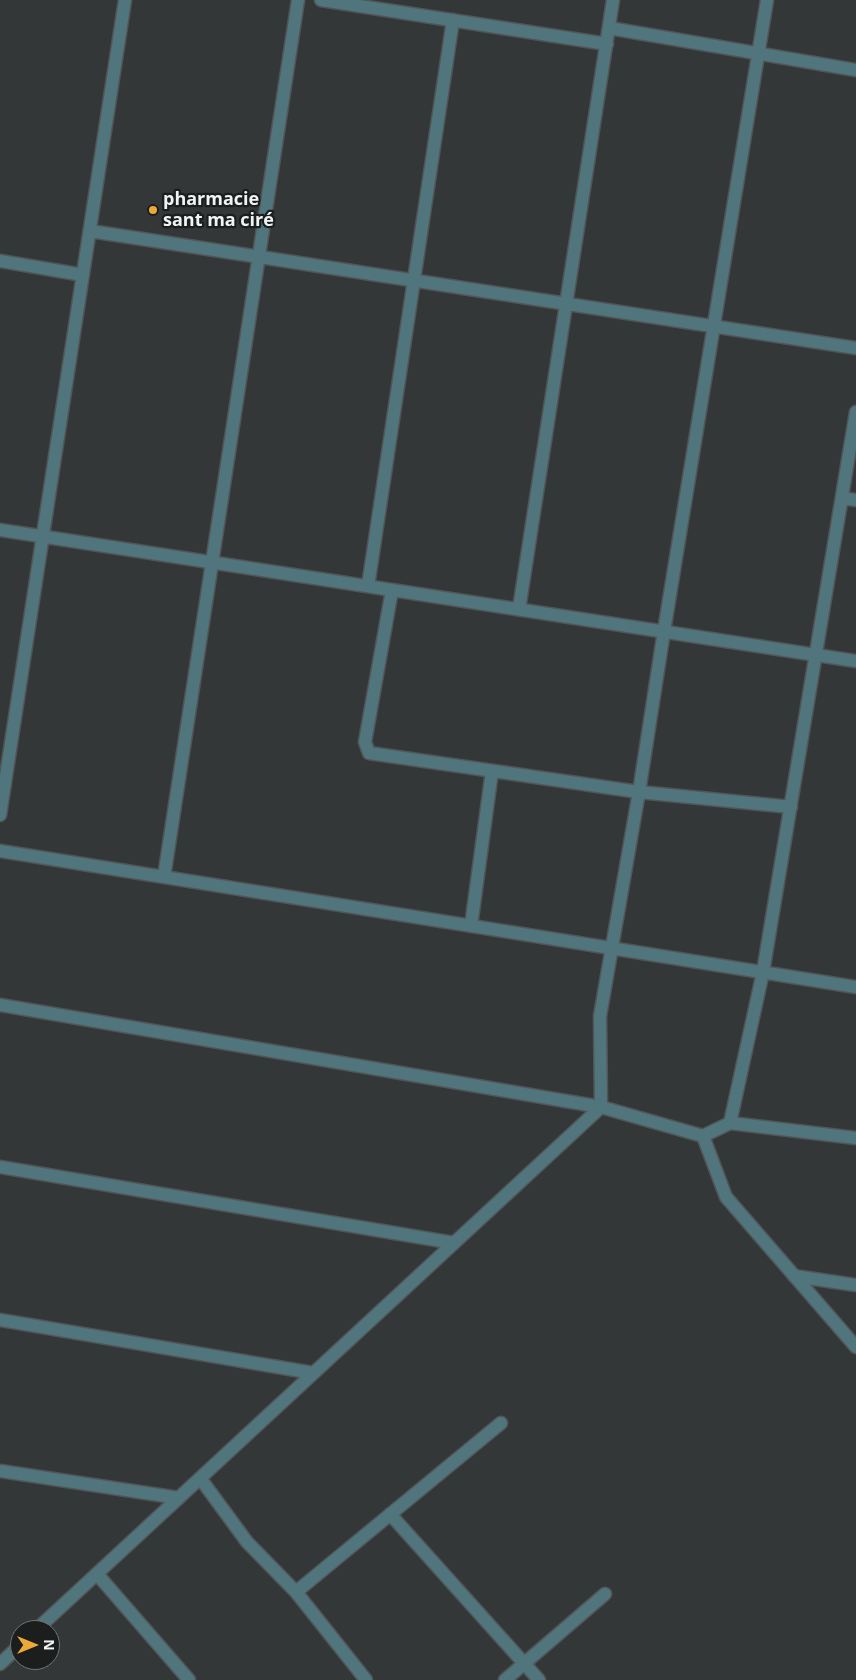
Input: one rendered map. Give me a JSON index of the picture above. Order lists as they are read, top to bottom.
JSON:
{
  "places": ["pharmacie sant ma ciré"],
  "north": "right"
}
